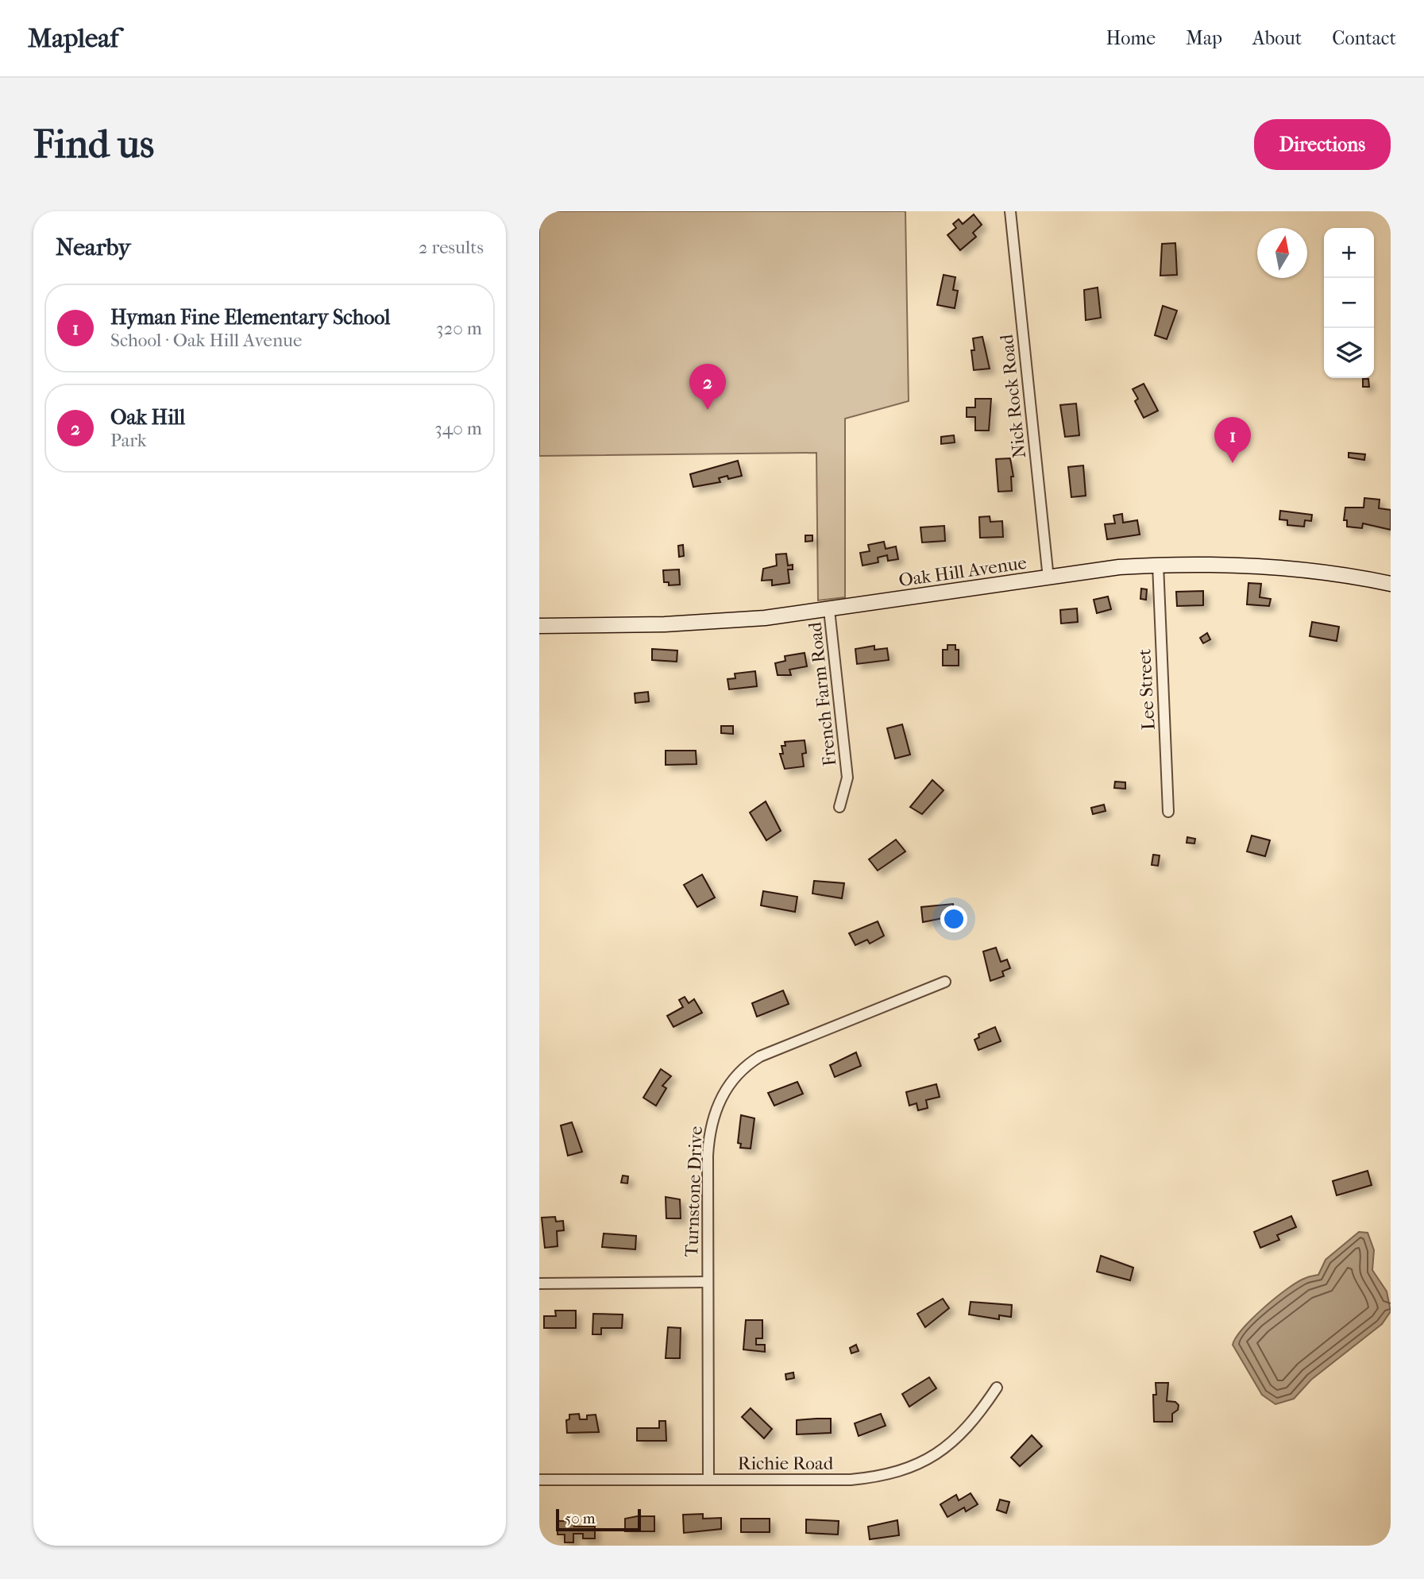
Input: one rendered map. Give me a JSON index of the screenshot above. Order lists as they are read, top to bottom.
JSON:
{
  "streets": {
    "main road": ["Oak Hill Avenue"],
    "street": [
      "Nick Rock Road",
      "Lee Street",
      "French Farm Road",
      "Turnstone Drive",
      "Richie Road"
    ]
  },
  "crossings": [
    ["Nick Rock Road", "Oak Hill Avenue"],
    ["Oak Hill Avenue", "Lee Street"],
    ["Oak Hill Avenue", "French Farm Road"],
    ["Turnstone Drive", "Richie Road"]
  ],
  "scale_bar": "50 m",
  "north": "top",
  "page": {
    "header": "Mapleaf",
    "nav": [
      "Home",
      "Map",
      "About",
      "Contact"
    ],
    "buttons": "Directions",
    "title": "Find us",
    "heading": ["Nearby", "2 results"],
    "map_buttons": ["+", "−"],
    "list": [
      {
        "mark": "1",
        "name": "Hyman Fine Elementary School",
        "note": "School · Oak Hill Avenue",
        "value": "320 m"
      },
      {
        "mark": "2",
        "name": "Oak Hill",
        "note": "Park",
        "value": "340 m"
      }
    ],
    "pins": ["2", "1"],
    "scale": "50 m"
  }
}
